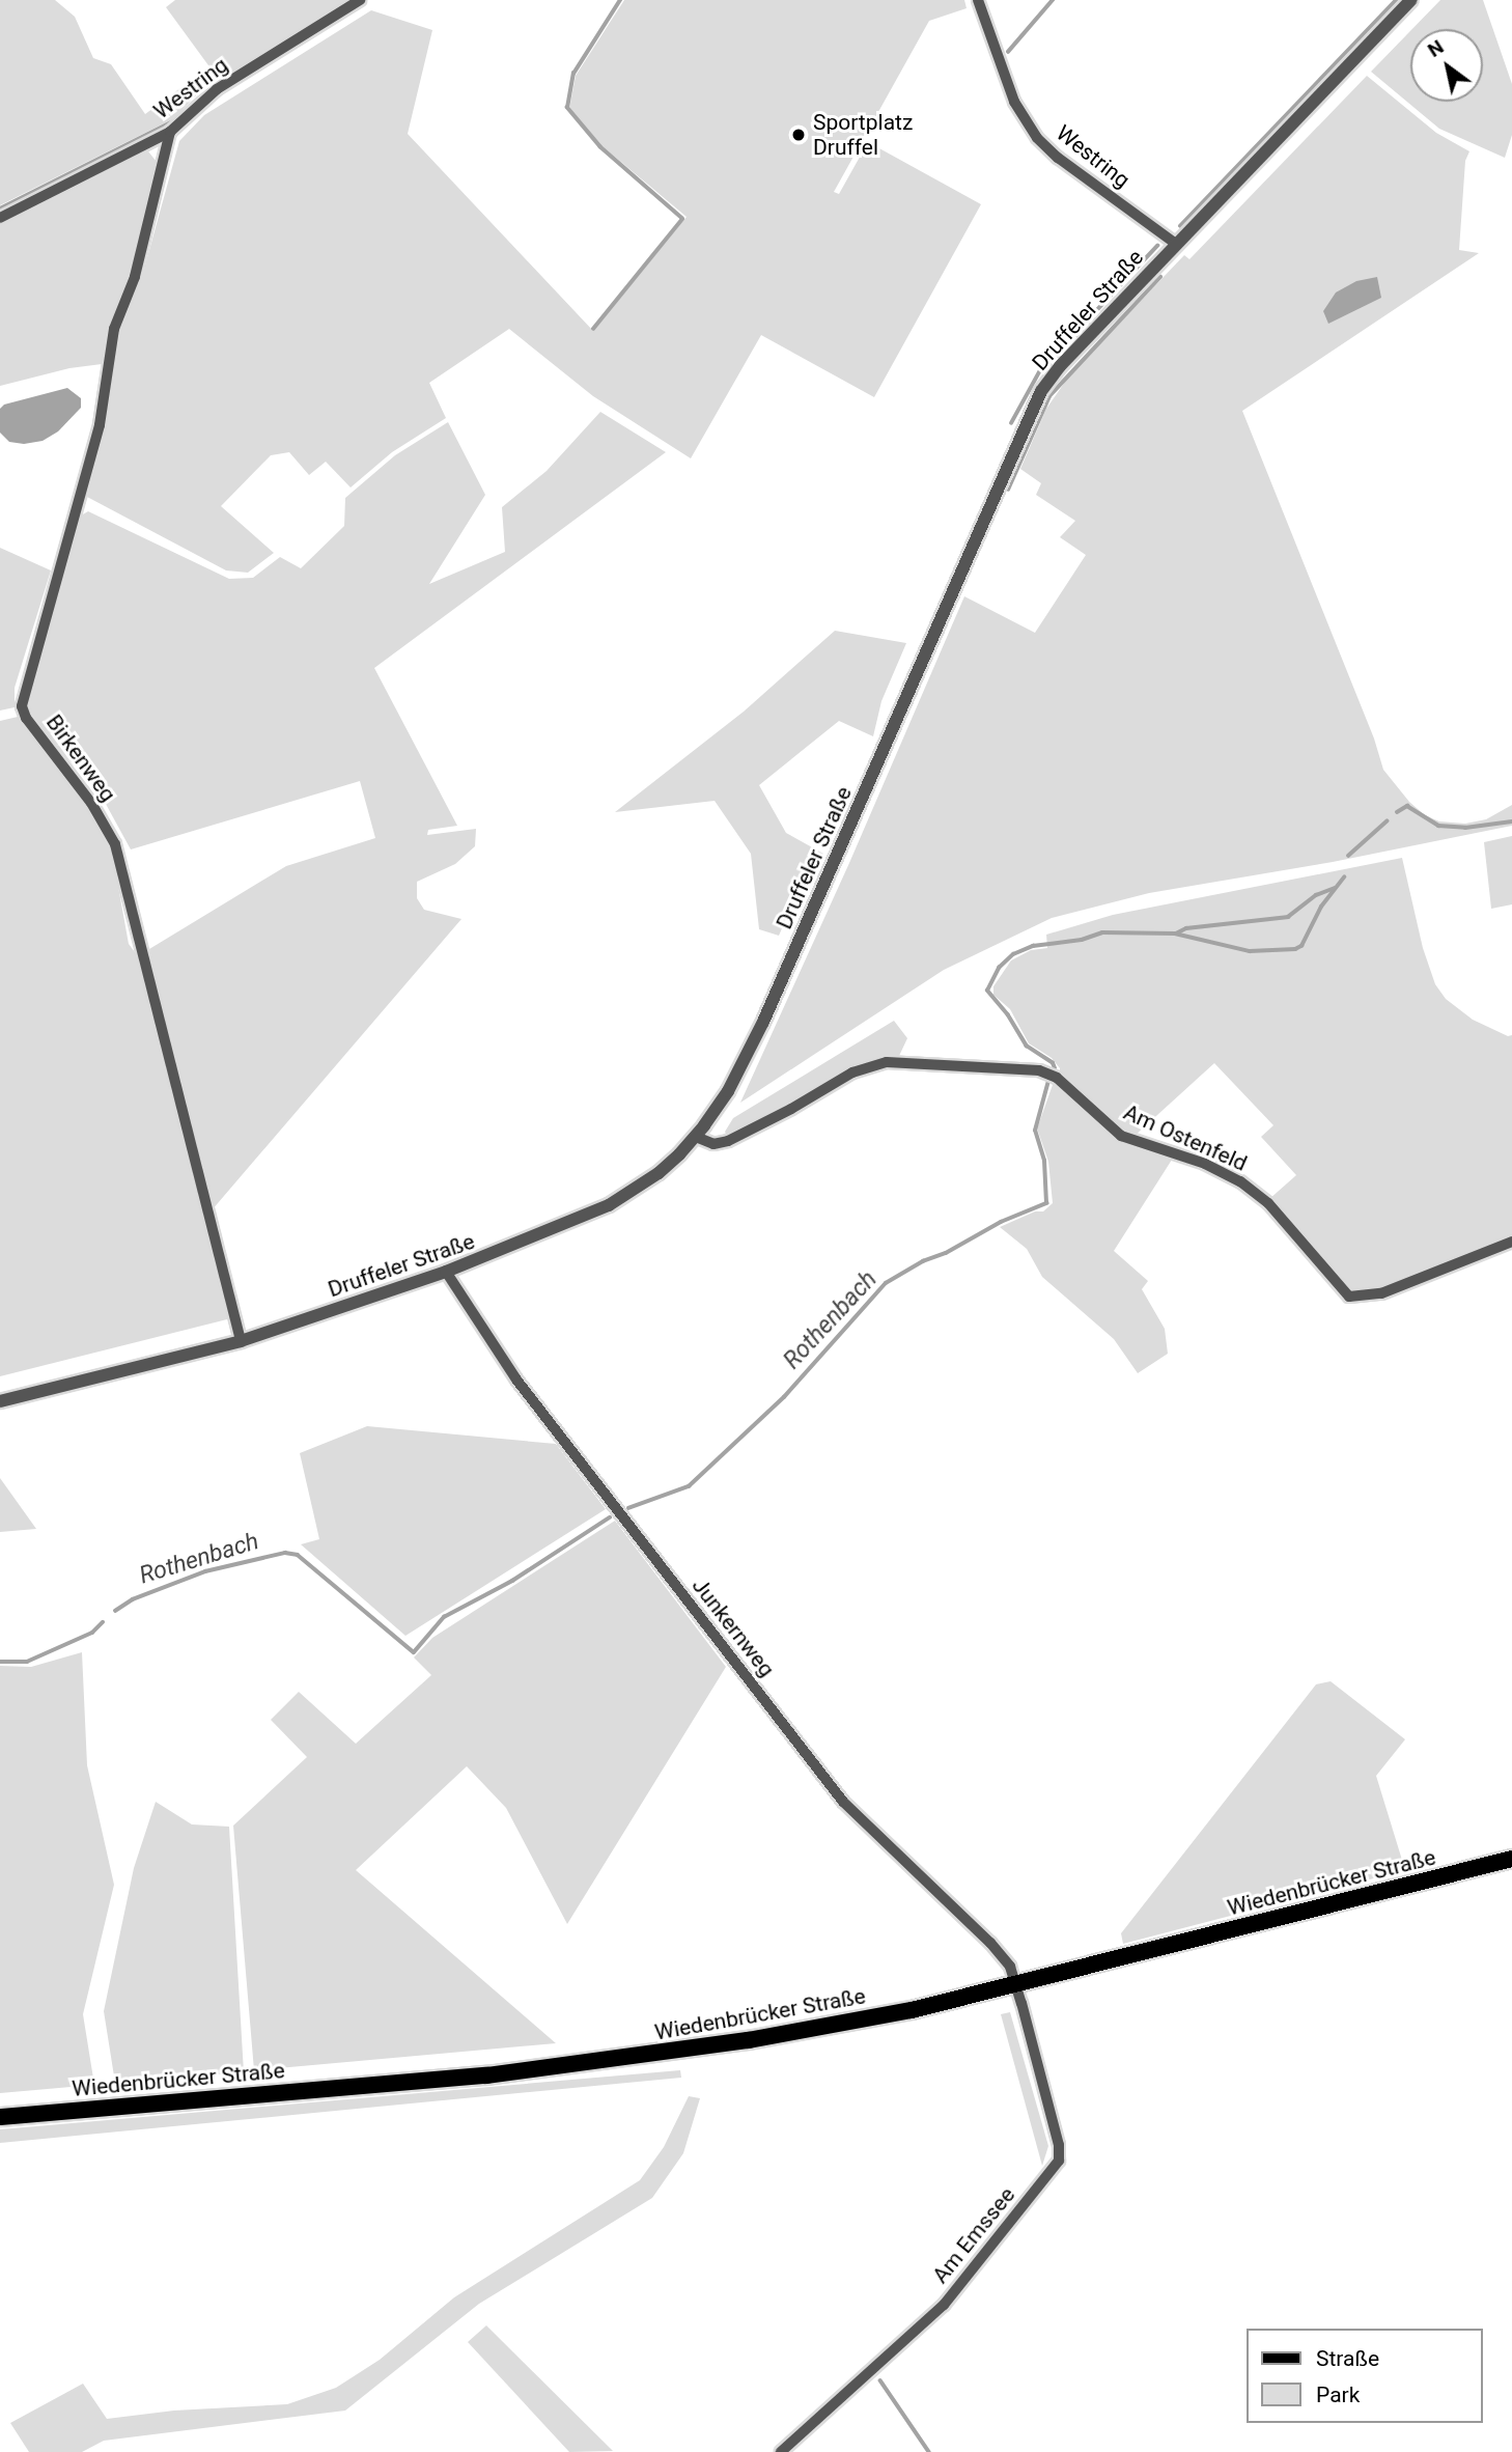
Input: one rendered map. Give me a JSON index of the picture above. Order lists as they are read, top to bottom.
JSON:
{
  "streets": {
    "main road": ["Wiedenbrücker Straße"],
    "street": [
      "Westring",
      "Druffeler Straße",
      "Birkenweg",
      "Am Ostenfeld",
      "Junkernweg",
      "Am Emssee"
    ]
  },
  "crossings": [
    ["Westring", "Druffeler Straße"],
    ["Westring", "Birkenweg"],
    ["Druffeler Straße", "Birkenweg"],
    ["Druffeler Straße", "Am Ostenfeld"],
    ["Druffeler Straße", "Junkernweg"],
    ["Junkernweg", "Wiedenbrücker Straße"],
    ["Junkernweg", "Am Emssee"],
    ["Wiedenbrücker Straße", "Am Emssee"]
  ],
  "water": ["Rothenbach"],
  "places": ["Sportplatz Druffel"],
  "legend": ["Straße", "Park"],
  "north": "top left"
}
